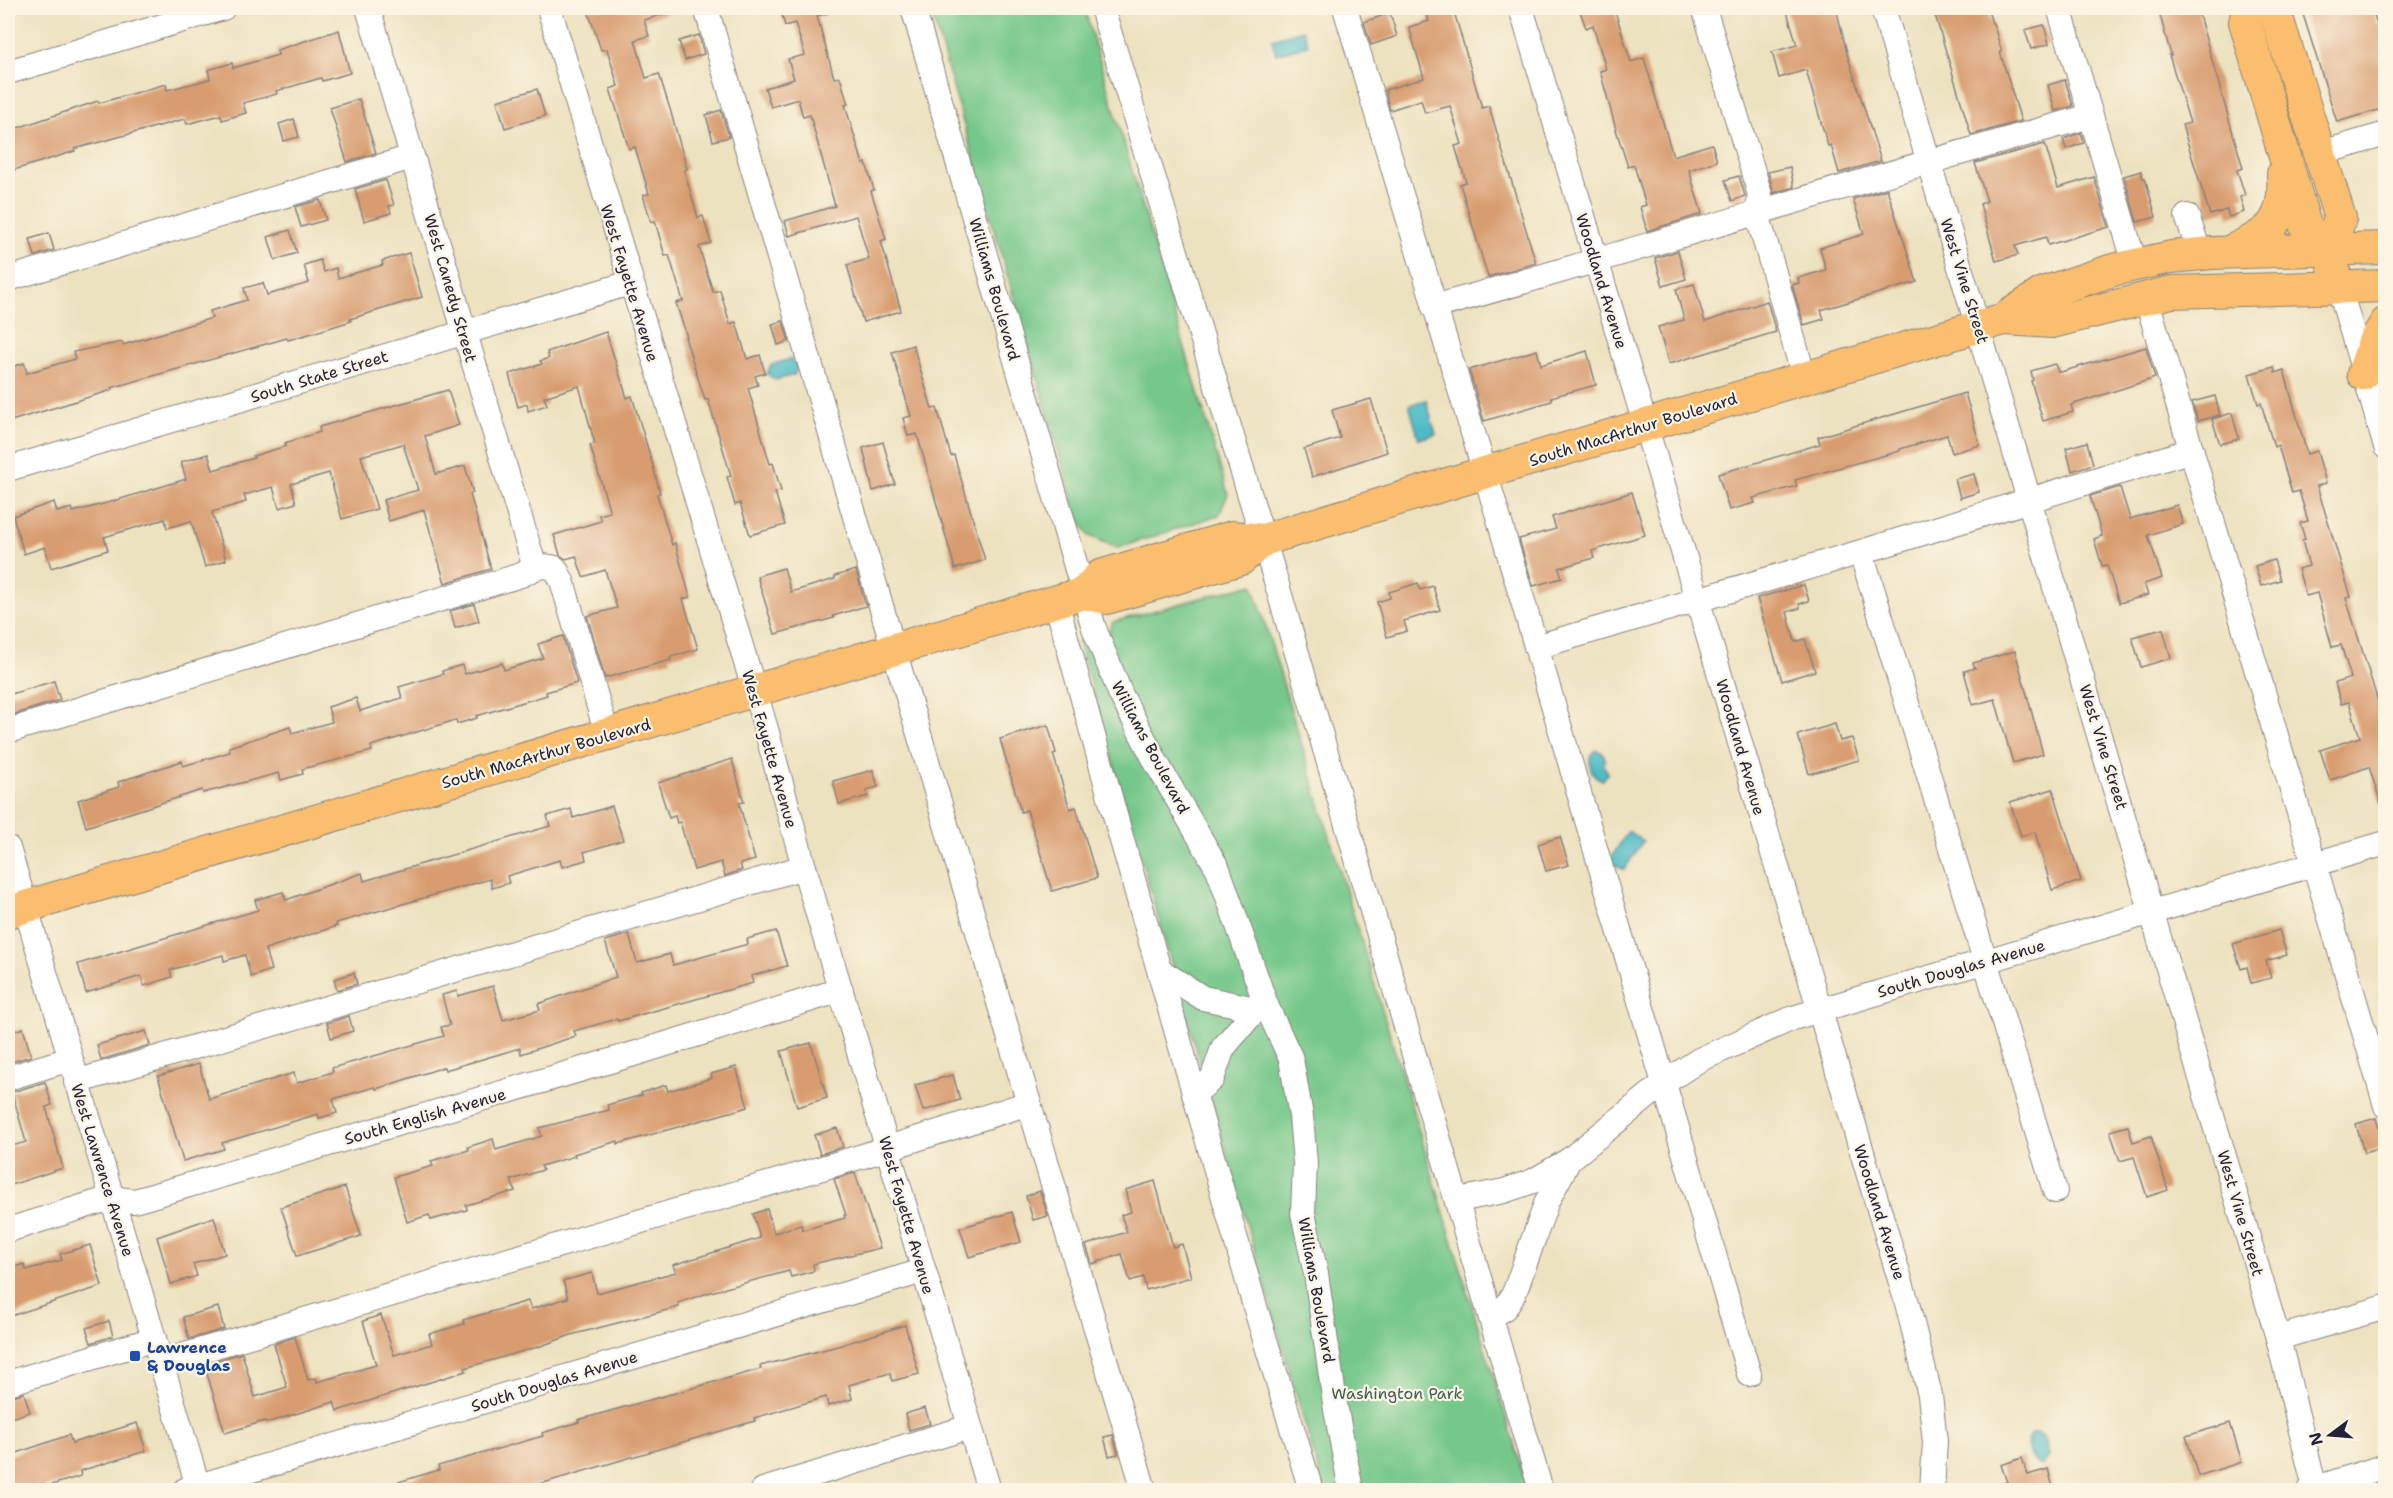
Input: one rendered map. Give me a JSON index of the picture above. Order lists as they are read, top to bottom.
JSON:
{
  "streets": {
    "main road": ["South MacArthur Boulevard"],
    "street": [
      "Woodland Avenue",
      "West Vine Street",
      "West Fayette Avenue",
      "West Canedy Street",
      "Williams Boulevard",
      "South State Street",
      "South Douglas Avenue",
      "South English Avenue",
      "West Lawrence Avenue"
    ]
  },
  "crossings": [
    ["Woodland Avenue", "South MacArthur Boulevard"],
    ["Woodland Avenue", "South Douglas Avenue"],
    ["West Vine Street", "South MacArthur Boulevard"],
    ["West Vine Street", "South Douglas Avenue"],
    ["West Fayette Avenue", "South State Street"],
    ["West Fayette Avenue", "South MacArthur Boulevard"],
    ["West Fayette Avenue", "South Douglas Avenue"],
    ["West Fayette Avenue", "South English Avenue"],
    ["West Canedy Street", "South State Street"],
    ["Williams Boulevard", "South MacArthur Boulevard"],
    ["South MacArthur Boulevard", "West Lawrence Avenue"],
    ["South Douglas Avenue", "West Lawrence Avenue"],
    ["South English Avenue", "West Lawrence Avenue"]
  ],
  "parks": ["Washington Park"],
  "places": {
    "transit": ["Lawrence & Douglas"]
  },
  "north": "left"
}
